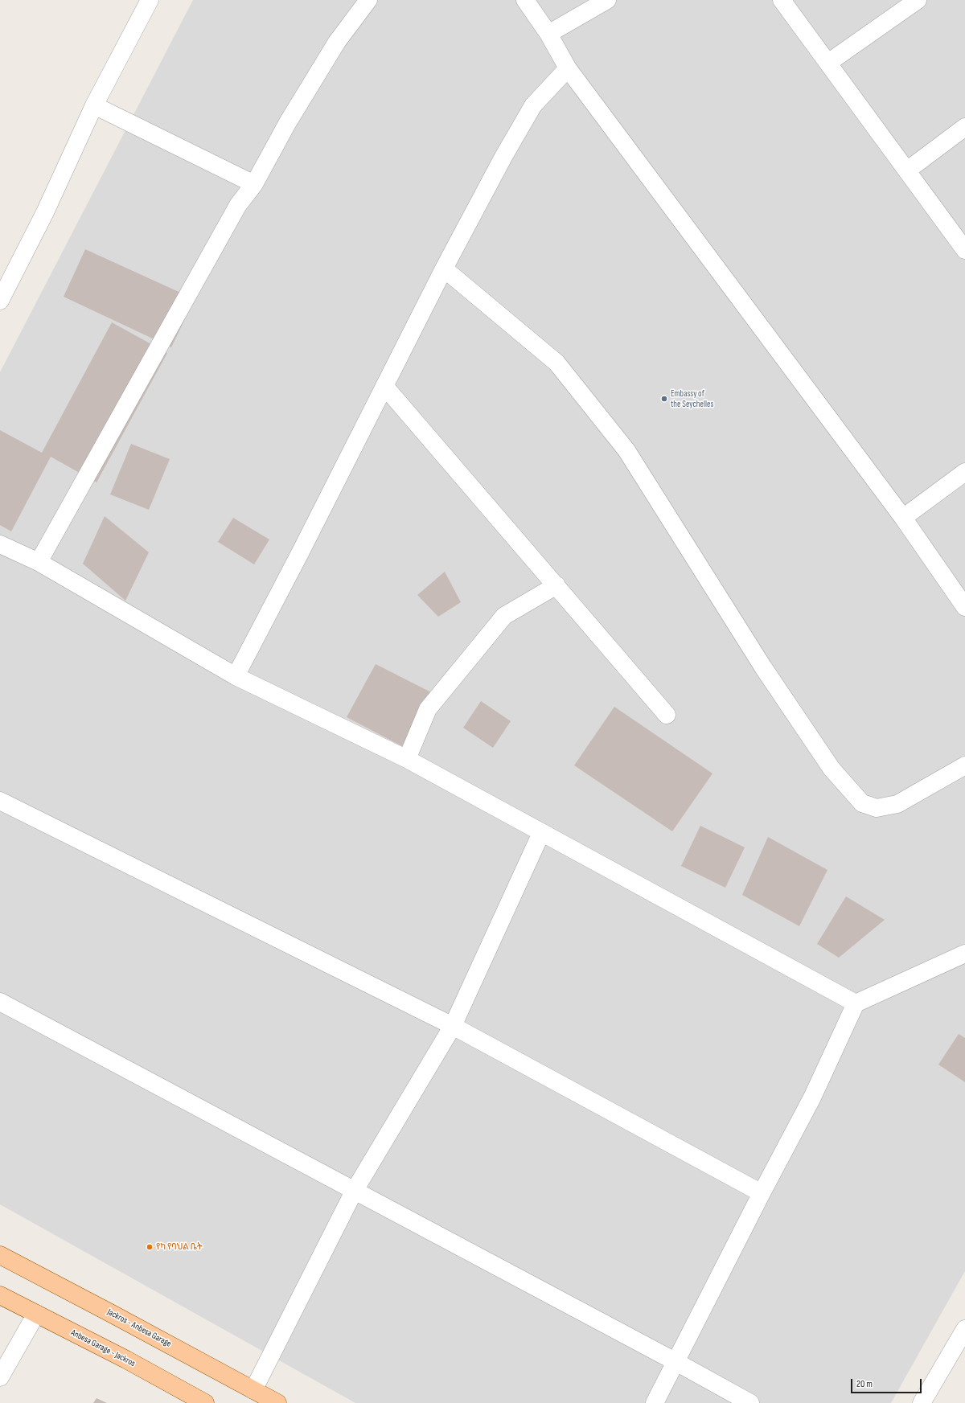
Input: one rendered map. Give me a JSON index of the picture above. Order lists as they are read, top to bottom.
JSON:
{
  "streets": {
    "main road": ["Jackros - Anbesa Garage", "Anbesa Garage - Jackros"]
  },
  "places": ["Embassy of the Seychelles", "የካ የባህል ቤት"],
  "scale_bar": "20 m"
}
